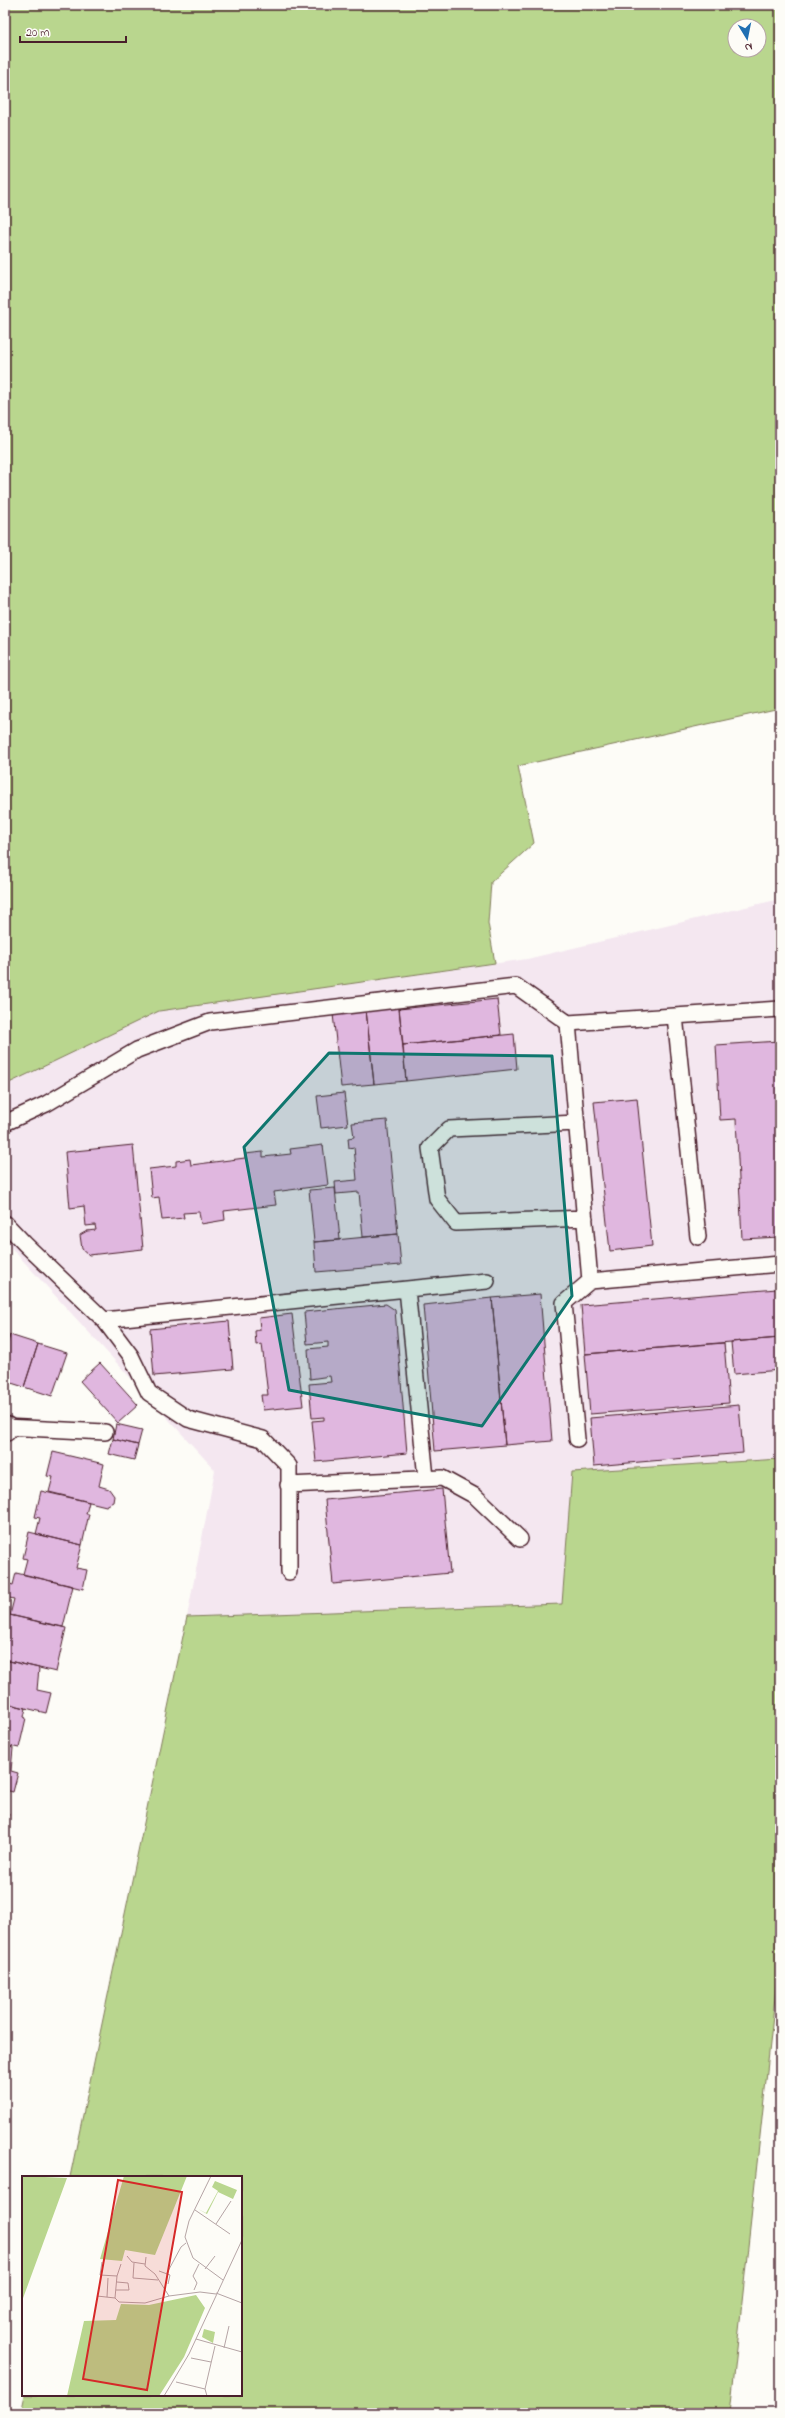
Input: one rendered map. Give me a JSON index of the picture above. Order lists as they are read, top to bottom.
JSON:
{
  "scale_bar": "20 m",
  "north": "bottom"
}
